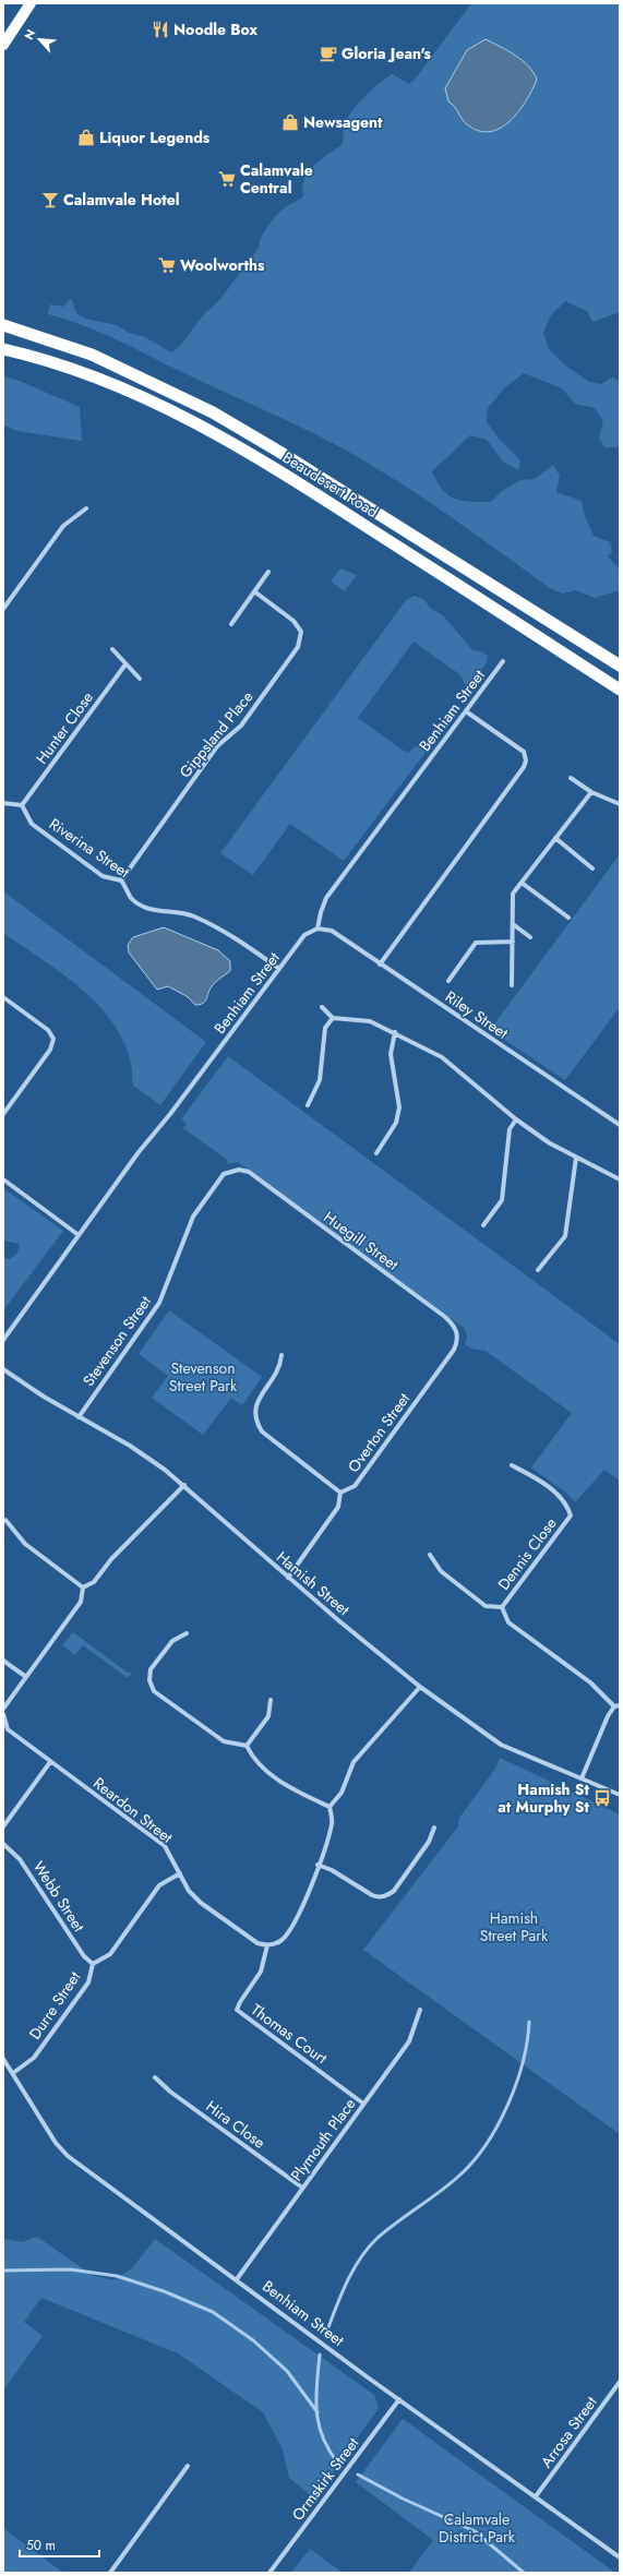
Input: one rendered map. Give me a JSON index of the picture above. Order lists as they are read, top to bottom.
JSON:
{
  "streets": {
    "highway": ["Beaudesert Road"],
    "street": [
      "Benhiam Street",
      "Hunter Close",
      "Gippsland Place",
      "Riverina Street",
      "Riley Street",
      "Huegill Street",
      "Stevenson Street",
      "Overton Street",
      "Dennis Close",
      "Hamish Street",
      "Reardon Street",
      "Webb Street",
      "Durre Street",
      "Thomas Court",
      "Hira Close",
      "Plymouth Place",
      "Arrosa Street",
      "Ormskirk Street"
    ]
  },
  "crossings": [
    ["Benhiam Street", "Riverina Street"],
    ["Benhiam Street", "Riley Street"],
    ["Benhiam Street", "Durre Street"],
    ["Benhiam Street", "Plymouth Place"],
    ["Benhiam Street", "Arrosa Street"],
    ["Benhiam Street", "Ormskirk Street"],
    ["Hunter Close", "Riverina Street"],
    ["Gippsland Place", "Riverina Street"],
    ["Huegill Street", "Stevenson Street"],
    ["Huegill Street", "Overton Street"],
    ["Stevenson Street", "Hamish Street"],
    ["Reardon Street", "Durre Street"],
    ["Reardon Street", "Thomas Court"],
    ["Webb Street", "Durre Street"],
    ["Thomas Court", "Plymouth Place"],
    ["Hira Close", "Plymouth Place"]
  ],
  "parks": ["Stevenson Street Park", "Hamish Street Park", "Calamvale District Park"],
  "places": {
    "restaurant": ["Noodle Box"],
    "cafe": ["Gloria Jean's"],
    "shop": ["Newsagent", "Liquor Legends"],
    "supermarket": ["Calamvale Central", "Woolworths"],
    "bar": ["Calamvale Hotel"],
    "bus stop": ["Hamish St at Murphy St"]
  },
  "scale_bar": "50 m",
  "north": "top left"
}
